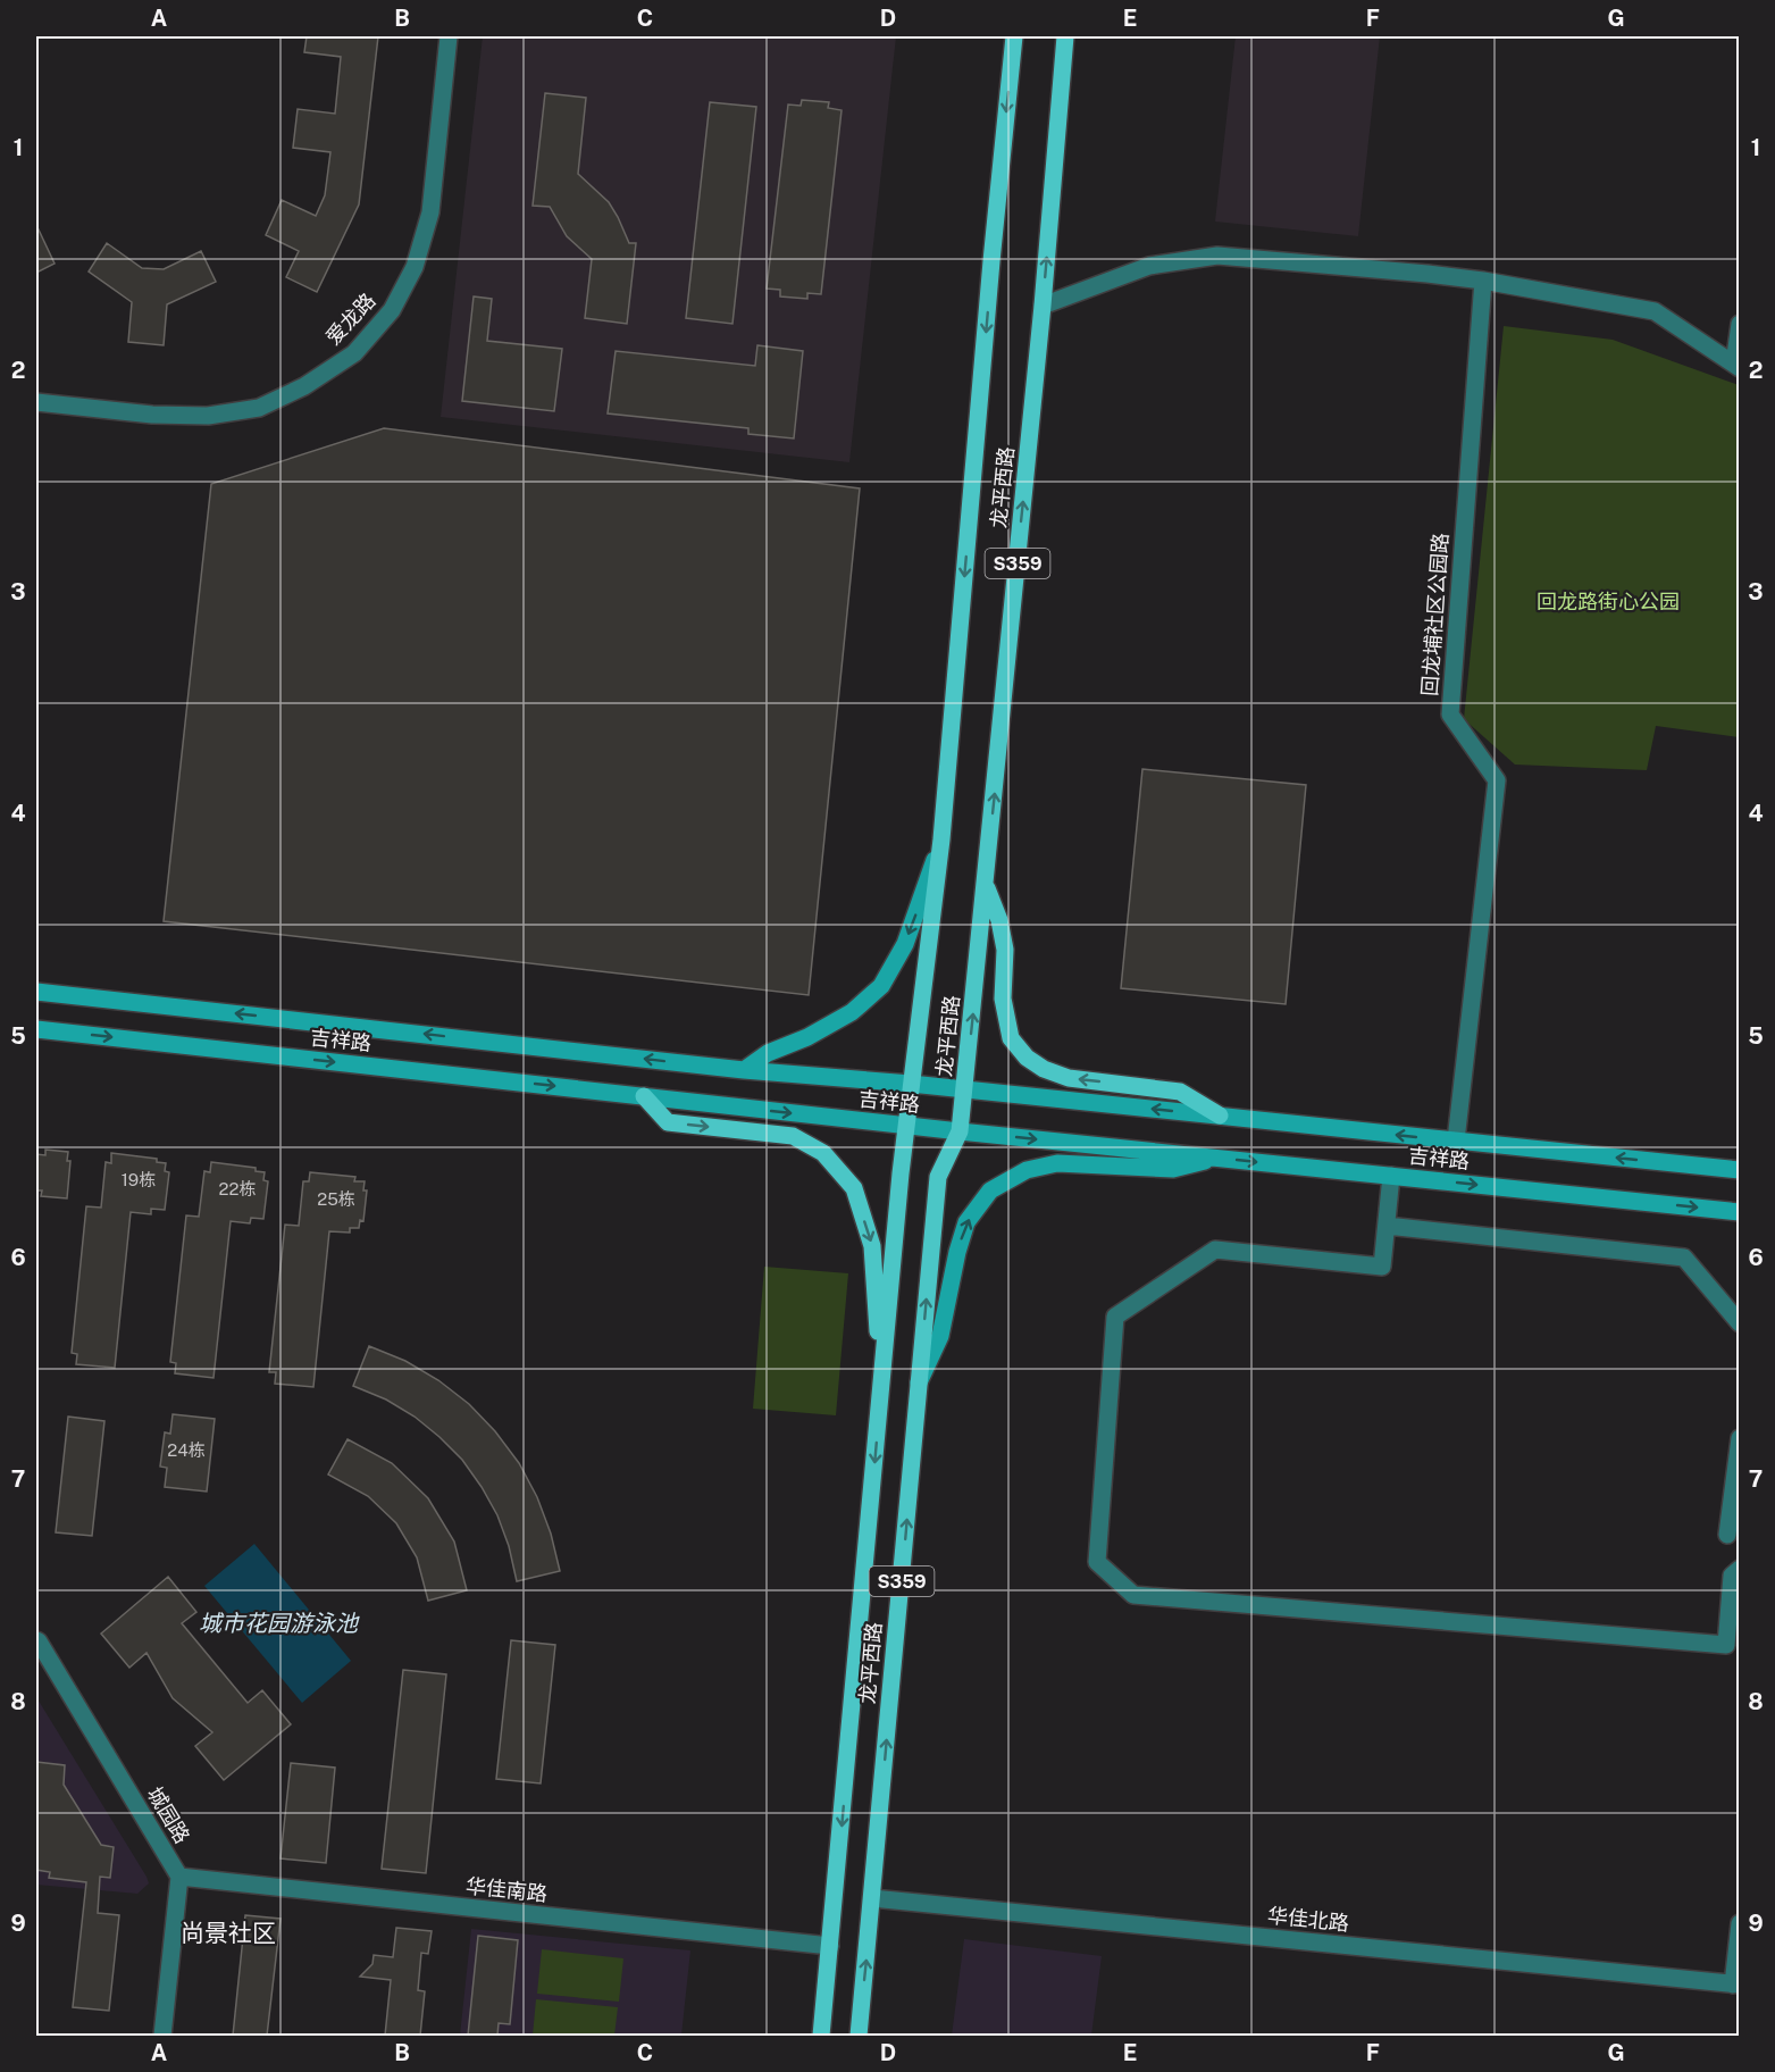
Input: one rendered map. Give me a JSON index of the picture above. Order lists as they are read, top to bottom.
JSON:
{
  "streets": {
    "main road": ["龙平西路", "S359", "吉祥路"],
    "street": [
      "爱龙路",
      "回龙埔社区公园路",
      "城园路",
      "华佳南路",
      "华佳北路"
    ]
  },
  "crossings": [
    ["龙平西路", "吉祥路"],
    ["龙平西路", "华佳南路"],
    ["龙平西路", "华佳北路"],
    ["回龙埔社区公园路", "吉祥路"],
    ["城园路", "华佳南路"]
  ],
  "districts": ["尚景社区"],
  "water": ["城市花园游泳池"],
  "parks": ["回龙路街心公园"],
  "house_numbers": [
    "19栋",
    "22栋",
    "25栋",
    "24栋"
  ],
  "grid": {
    "columns": [
      "A",
      "B",
      "C",
      "D",
      "E",
      "F",
      "G"
    ],
    "rows": [
      "1",
      "2",
      "3",
      "4",
      "5",
      "6",
      "7",
      "8",
      "9"
    ]
  }
}
